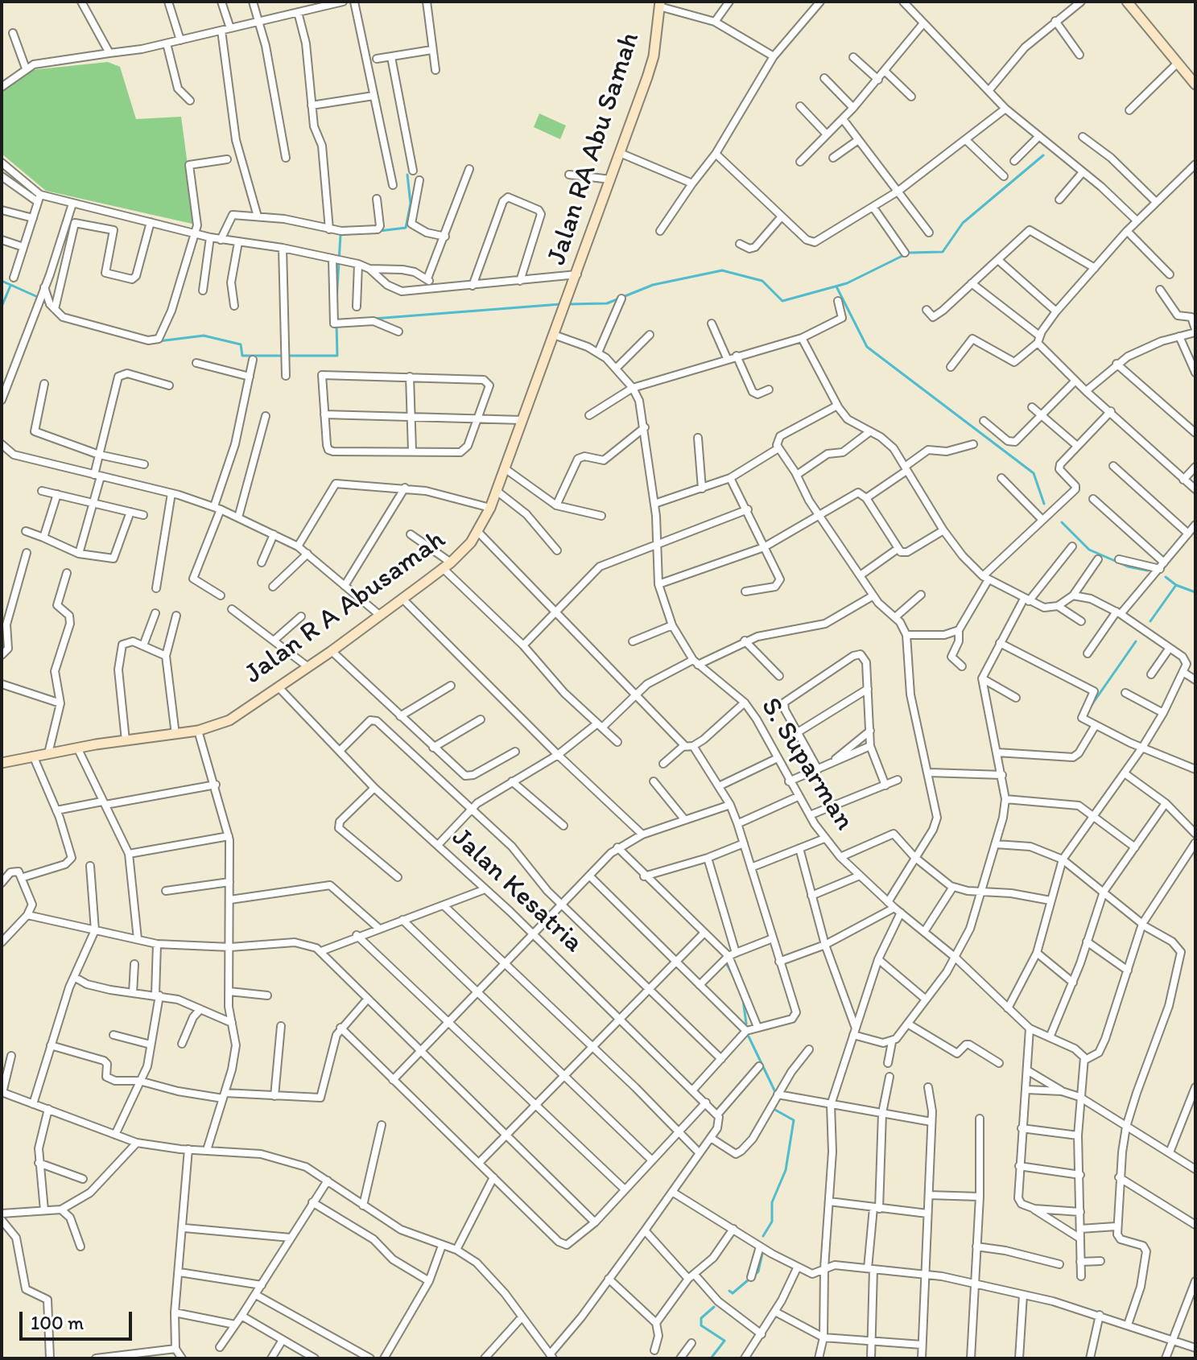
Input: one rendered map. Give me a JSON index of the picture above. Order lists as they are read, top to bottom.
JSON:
{
  "streets": {
    "street": [
      "Jalan RA Abu Samah",
      "Jalan R A Abusamah",
      "S. Suparman",
      "Jalan Kesatria"
    ]
  },
  "crossings": [
    ["Jalan RA Abu Samah", "Jalan R A Abusamah"],
    ["Jalan R A Abusamah", "S. Suparman"],
    ["Jalan R A Abusamah", "Jalan Kesatria"]
  ],
  "scale_bar": "100 m"
}
